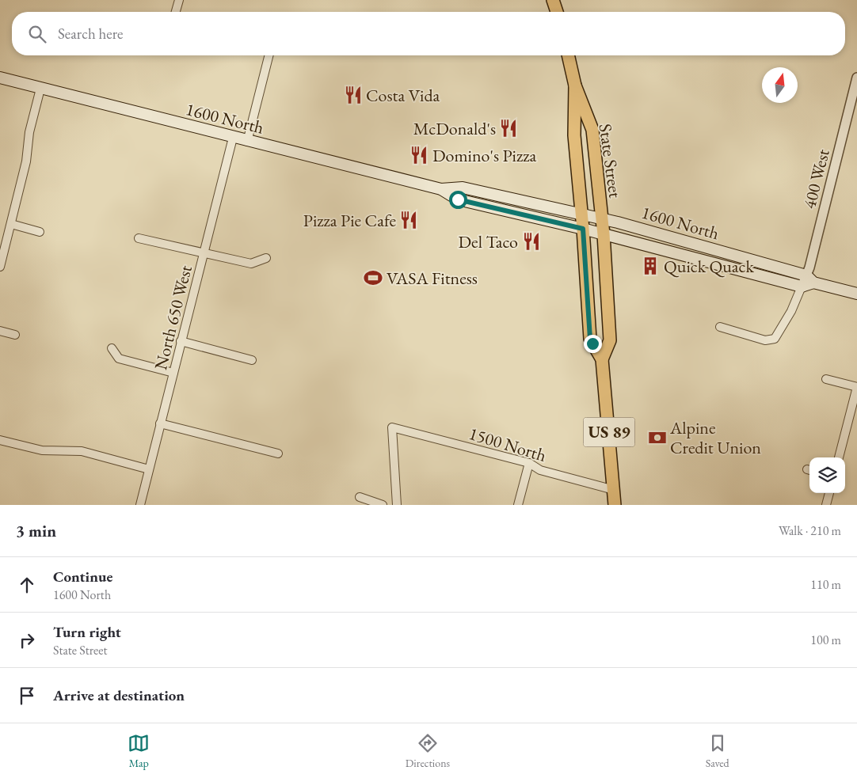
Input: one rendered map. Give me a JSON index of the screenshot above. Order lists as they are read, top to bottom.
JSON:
{
  "streets": {
    "main road": ["1600 North", "State Street", "US 89"],
    "street": ["400 West", "North 650 West", "1500 North"]
  },
  "crossings": [
    ["1600 North", "State Street"],
    ["1600 North", "400 West"],
    ["1600 North", "North 650 West"],
    ["State Street", "1500 North"]
  ],
  "places": {
    "restaurant": [
      "Costa Vida",
      "McDonald's",
      "Domino's Pizza",
      "Pizza Pie Cafe",
      "Del Taco"
    ],
    "building": ["Quick Quack"],
    "sports": ["VASA Fitness"],
    "bank": ["Alpine Credit Union"]
  },
  "north": "top",
  "page": {
    "search": "Search here",
    "heading": ["3 min", "Walk · 210 m"],
    "list": [
      ["Continue", "1600 North", "110 m"],
      ["Turn right", "State Street", "100 m"],
      "Arrive at destination"
    ],
    "nav": ["Map", "Directions", "Saved"]
  }
}
